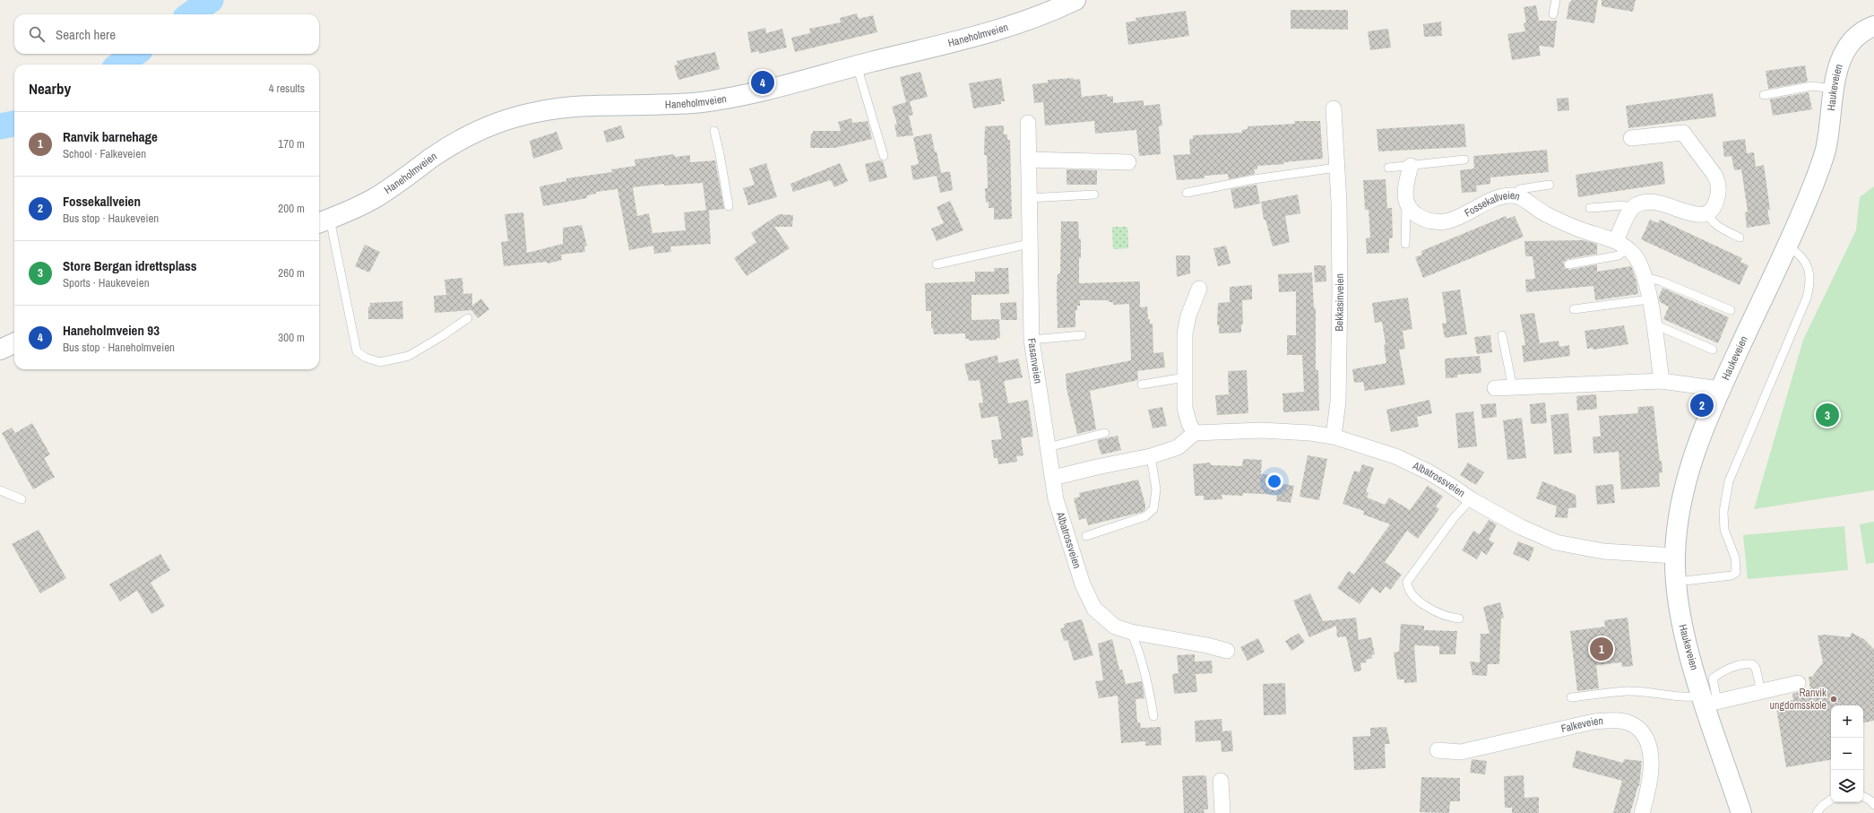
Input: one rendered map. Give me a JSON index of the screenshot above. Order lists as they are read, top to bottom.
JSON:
{
  "streets": {
    "street": [
      "Haneholmveien",
      "Haukeveien",
      "Fossekallveien",
      "Bekkasinveien",
      "Fasanveien",
      "Albatrossveien",
      "Falkeveien"
    ]
  },
  "crossings": [
    ["Haukeveien", "Albatrossveien"],
    ["Bekkasinveien", "Albatrossveien"],
    ["Fasanveien", "Albatrossveien"]
  ],
  "places": ["Ranvik ungdomsskole"],
  "page": {
    "search": "Search here",
    "heading": ["Nearby", "4 results"],
    "pins": [
      "4",
      "2",
      "3",
      "1"
    ],
    "list": [
      {
        "mark": "1",
        "name": "Ranvik barnehage",
        "note": "School · Falkeveien",
        "value": "170 m"
      },
      {
        "mark": "2",
        "name": "Fossekallveien",
        "note": "Bus stop · Haukeveien",
        "value": "200 m"
      },
      {
        "mark": "3",
        "name": "Store Bergan idrettsplass",
        "note": "Sports · Haukeveien",
        "value": "260 m"
      },
      {
        "mark": "4",
        "name": "Haneholmveien 93",
        "note": "Bus stop · Haneholmveien",
        "value": "300 m"
      }
    ],
    "map_buttons": ["+", "−"]
  }
}
